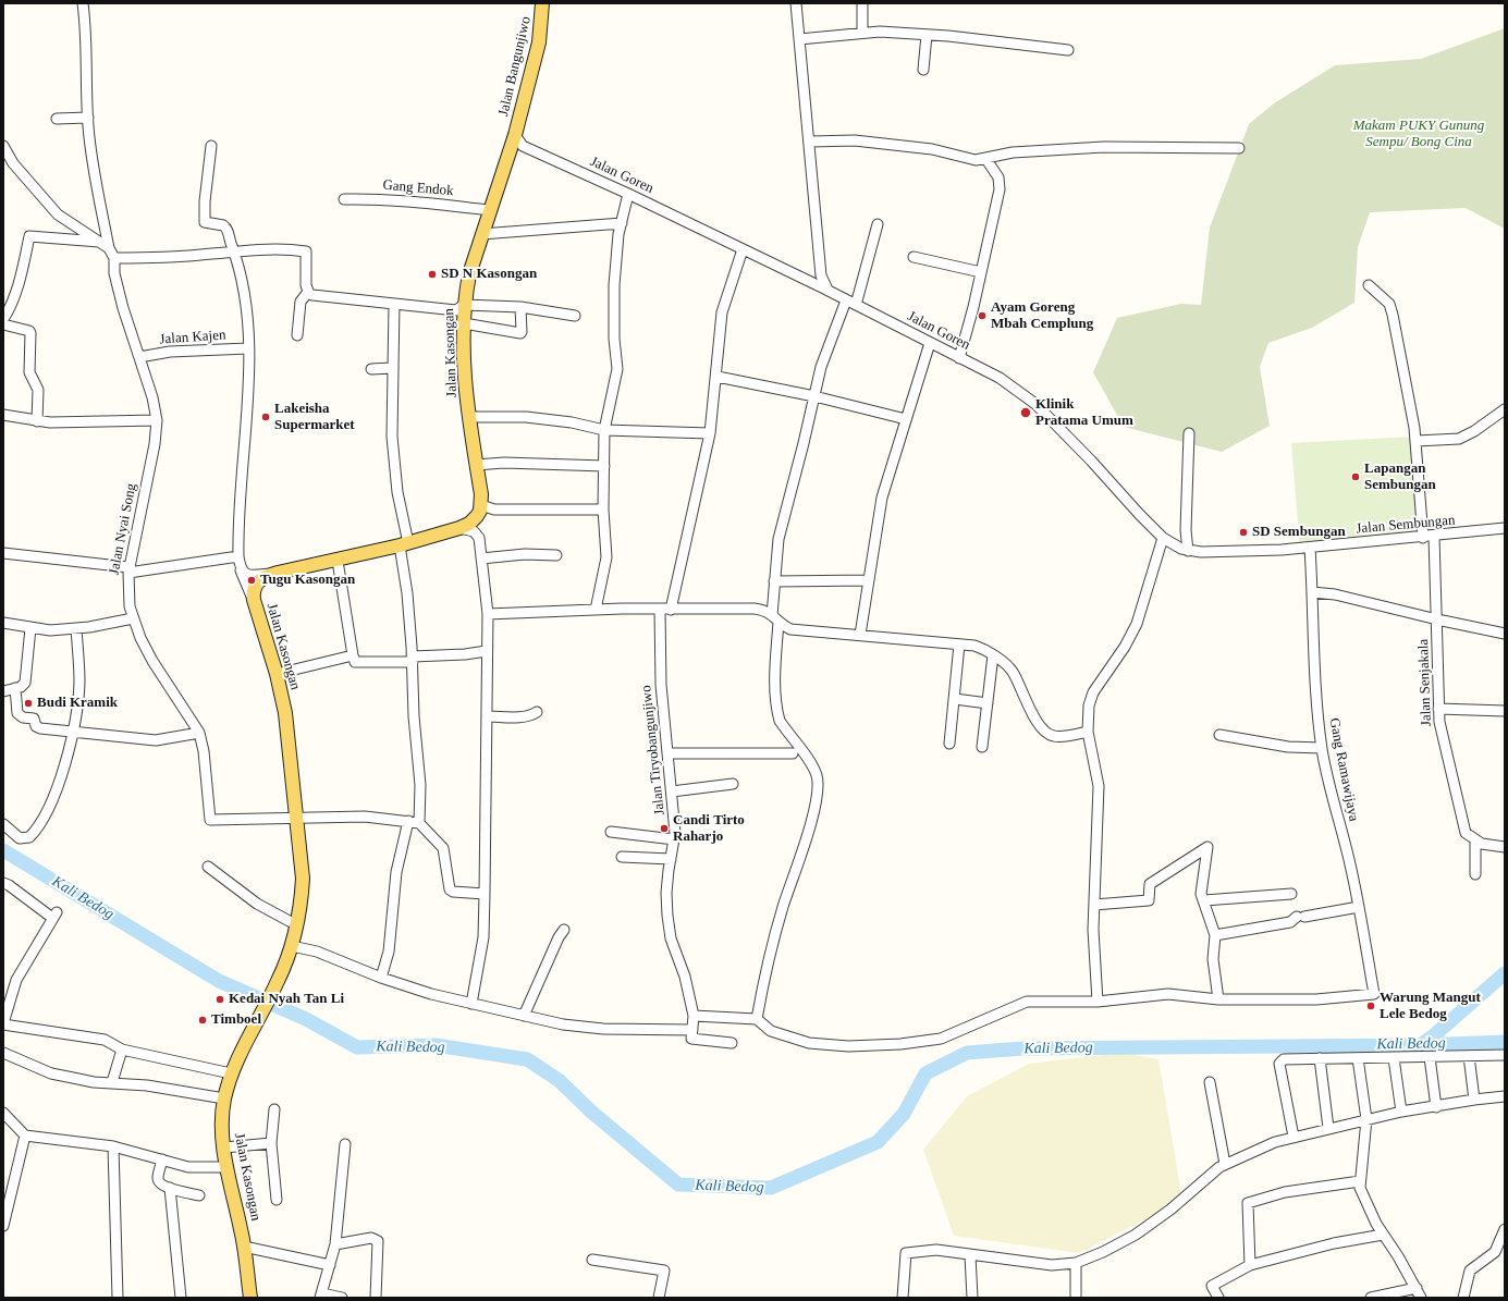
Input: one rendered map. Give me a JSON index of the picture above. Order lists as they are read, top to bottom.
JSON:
{
  "streets": {
    "main road": ["Jalan Bangunjiwo", "Jalan Kasongan"],
    "street": [
      "Jalan Goren",
      "Gang Endok",
      "Jalan Kajen",
      "Jalan Sembungan",
      "Jalan Nyai Song",
      "Jalan Senjakala",
      "Jalan Tiryobangunjiwo",
      "Gang Ramawijaya"
    ]
  },
  "crossings": [
    ["Jalan Bangunjiwo", "Jalan Goren"],
    ["Jalan Bangunjiwo", "Jalan Kasongan"],
    ["Jalan Goren", "Jalan Kasongan"],
    ["Jalan Goren", "Jalan Sembungan"],
    ["Jalan Goren", "Gang Ramawijaya"],
    ["Gang Endok", "Jalan Kasongan"],
    ["Jalan Kajen", "Jalan Nyai Song"],
    ["Jalan Kasongan", "Jalan Nyai Song"],
    ["Jalan Sembungan", "Jalan Senjakala"],
    ["Jalan Sembungan", "Gang Ramawijaya"]
  ],
  "water": ["Kali Bedog"],
  "parks": ["Makam PUKY Gunung Sempu/ Bong Cina"],
  "places": [
    "SD N Kasongan",
    "Ayam Goreng Mbah Cemplung",
    "Klinik Pratama Umum",
    "Lakeisha Supermarket",
    "Lapangan Sembungan",
    "SD Sembungan",
    "Tugu Kasongan",
    "Budi Kramik",
    "Candi Tirto Raharjo",
    "Kedai Nyah Tan Li",
    "Warung Mangut Lele Bedog",
    "Timboel"
  ]
}
